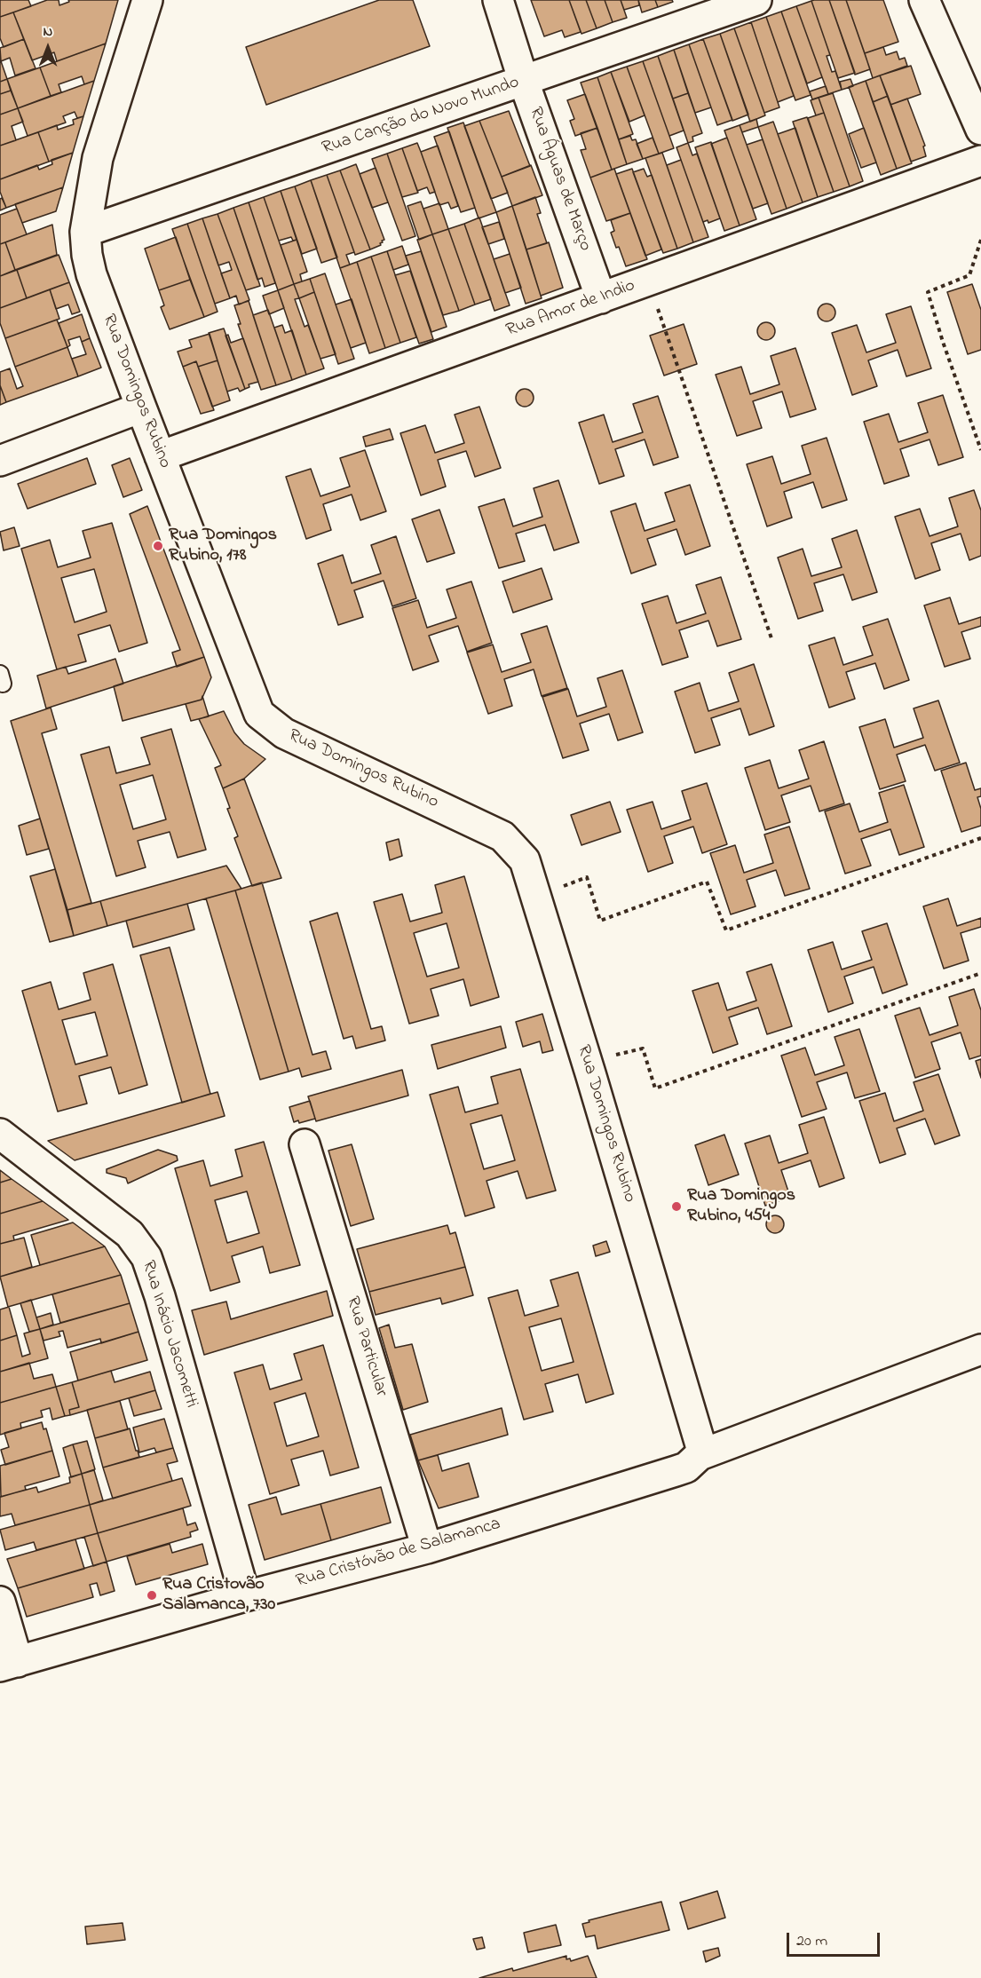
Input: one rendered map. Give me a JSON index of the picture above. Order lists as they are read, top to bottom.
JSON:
{
  "streets": {
    "street": [
      "Rua Canção do Novo Mundo",
      "Rua Águas de Março",
      "Rua Amor de Indio",
      "Rua Domingos Rubino",
      "Rua Inácio Jacometti",
      "Rua Particular",
      "Rua Cristóvão de Salamanca"
    ]
  },
  "crossings": [
    ["Rua Canção do Novo Mundo", "Rua Águas de Março"],
    ["Rua Canção do Novo Mundo", "Rua Domingos Rubino"],
    ["Rua Águas de Março", "Rua Amor de Indio"],
    ["Rua Amor de Indio", "Rua Domingos Rubino"],
    ["Rua Domingos Rubino", "Rua Cristóvão de Salamanca"],
    ["Rua Inácio Jacometti", "Rua Cristóvão de Salamanca"],
    ["Rua Particular", "Rua Cristóvão de Salamanca"]
  ],
  "places": ["Rua Domingos Rubino, 178", "Rua Domingos Rubino, 454", "Rua Cristovão Salamanca, 730"],
  "scale_bar": "20 m",
  "north": "top"
}
